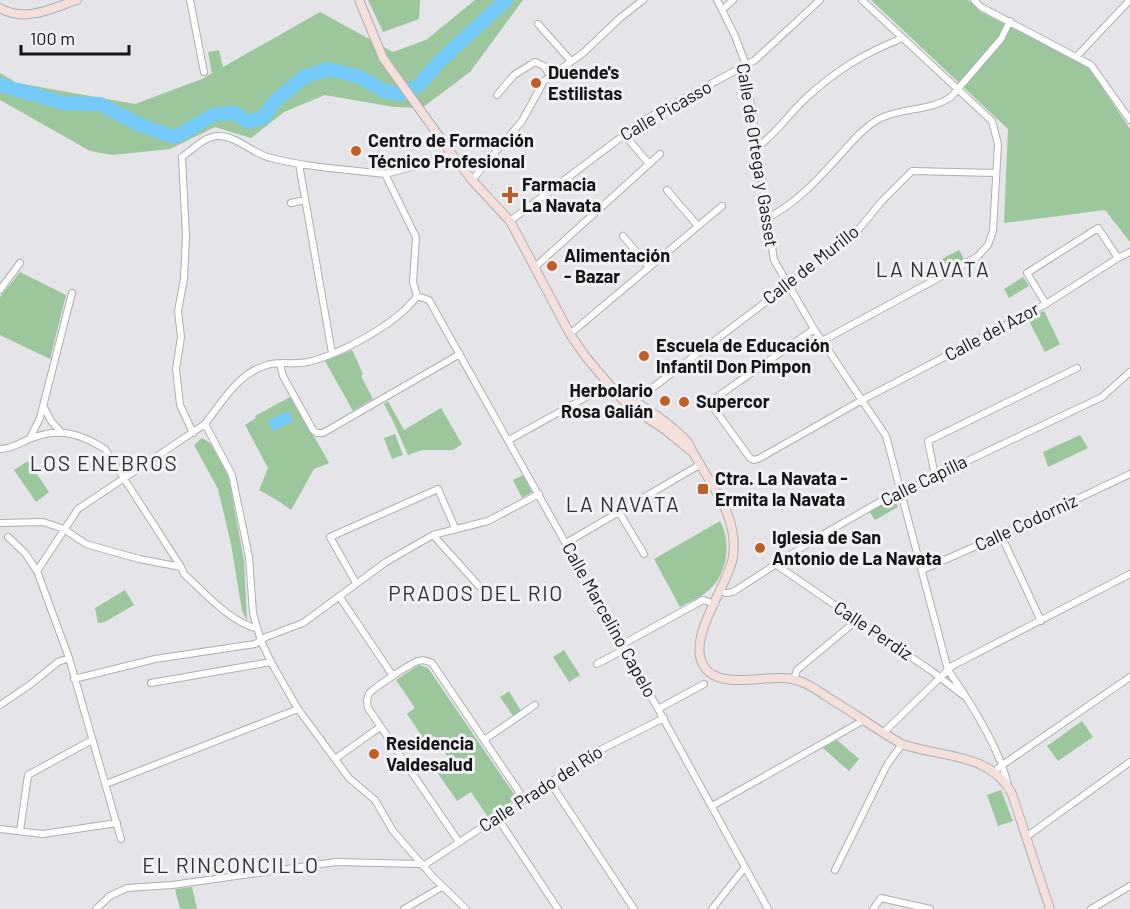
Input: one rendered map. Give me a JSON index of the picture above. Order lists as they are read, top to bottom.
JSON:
{
  "streets": {
    "street": [
      "Calle Picasso",
      "Calle de Ortega y Gasset",
      "Calle de Murillo",
      "Calle del Azor",
      "Calle Capilla",
      "Calle Codorniz",
      "Calle Marcelino Capelo",
      "Calle Perdiz",
      "Calle Prado del Río"
    ]
  },
  "crossings": [
    ["Calle Picasso", "Calle de Ortega y Gasset"],
    ["Calle de Ortega y Gasset", "Calle de Murillo"],
    ["Calle de Ortega y Gasset", "Calle del Azor"],
    ["Calle de Ortega y Gasset", "Calle Capilla"],
    ["Calle de Ortega y Gasset", "Calle Codorniz"],
    ["Calle de Ortega y Gasset", "Calle Perdiz"],
    ["Calle Capilla", "Calle Perdiz"],
    ["Calle Marcelino Capelo", "Calle Prado del Río"]
  ],
  "districts": [
    "LA NAVATA",
    "LOS ENEBROS",
    "LA NAVATA",
    "PRADOS DEL RIO",
    "EL RINCONCILLO"
  ],
  "places": {
    "other": [
      "Duende's Estilistas",
      "Centro de Formación Técnico Profesional",
      "Alimentación - Bazar",
      "Escuela de Educación Infantil Don Pimpon",
      "Herbolario Rosa Galián",
      "Supercor",
      "Iglesia de San Antonio de La Navata",
      "Residencia Valdesalud"
    ],
    "health": ["Farmacia La Navata"],
    "transit": ["Ctra. La Navata - Ermita la Navata"]
  },
  "scale_bar": "100 m"
}
